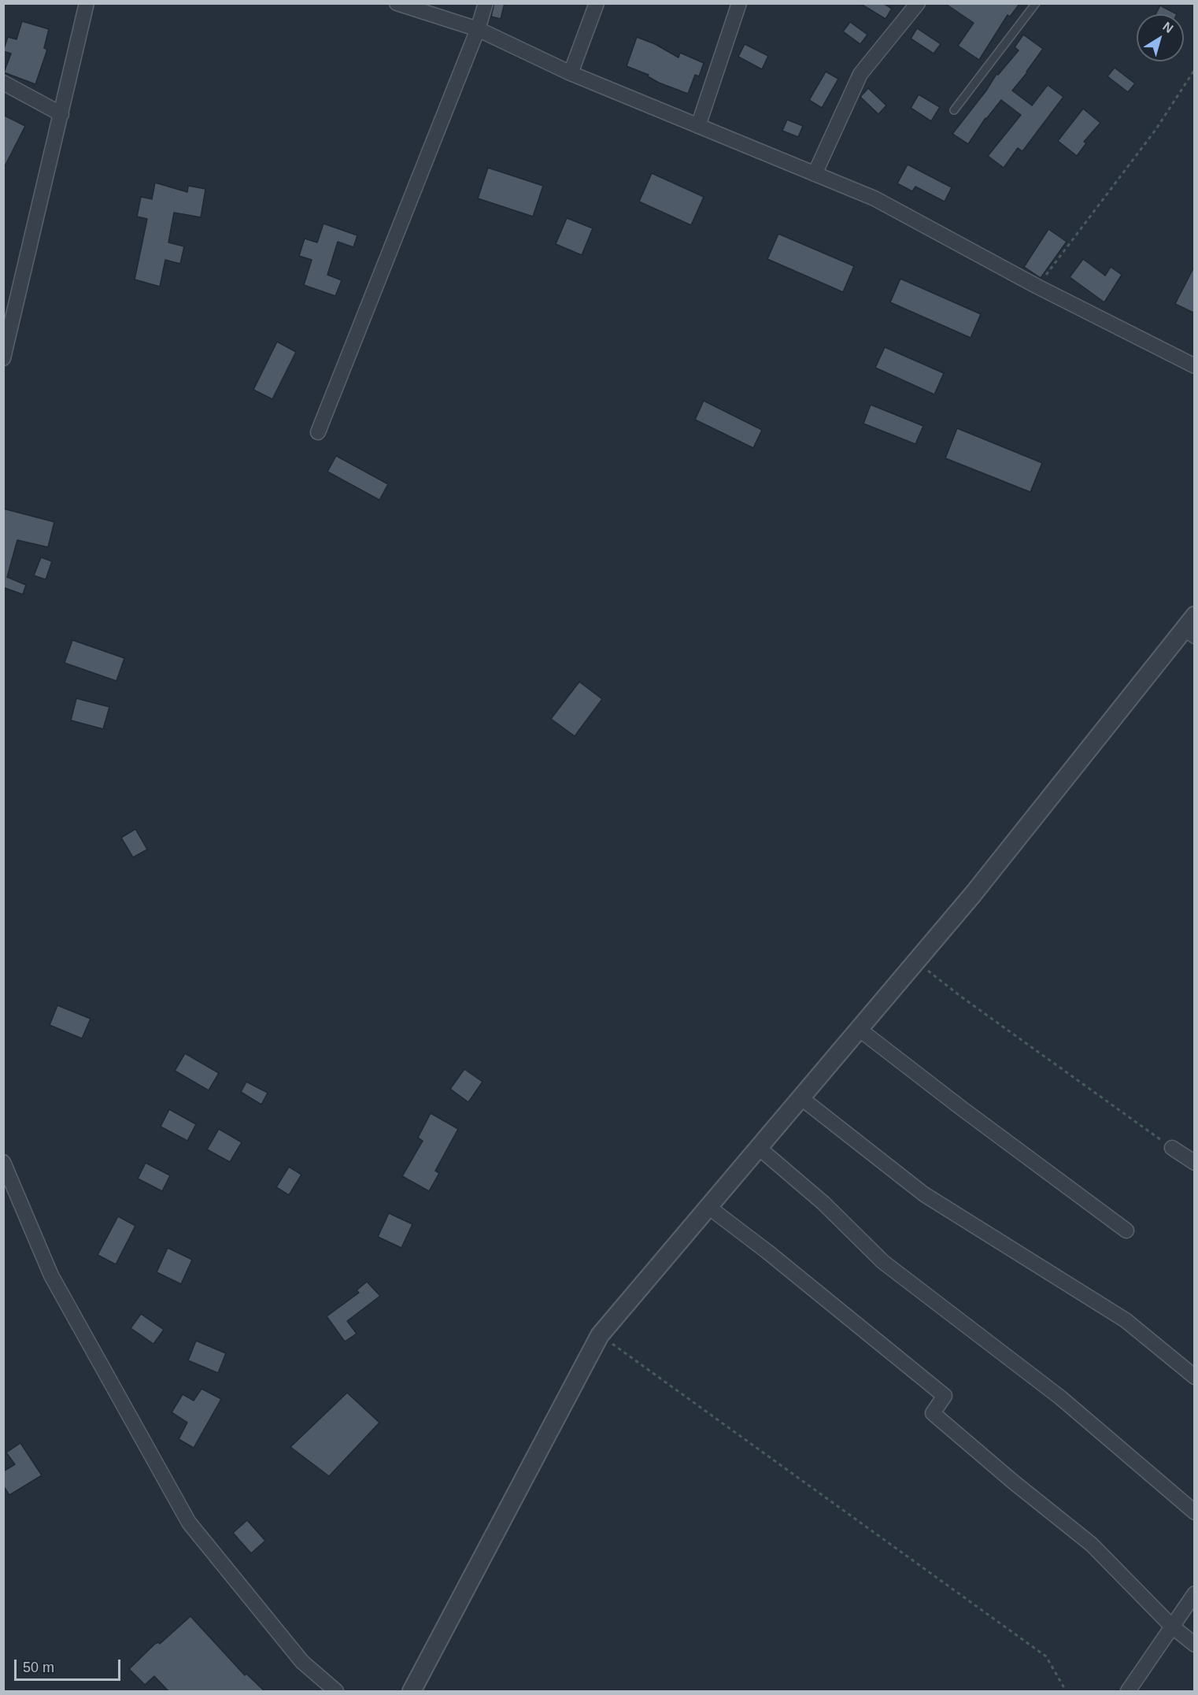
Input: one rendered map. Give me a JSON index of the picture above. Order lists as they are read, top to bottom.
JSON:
{
  "scale_bar": "50 m",
  "north": "top right"
}
